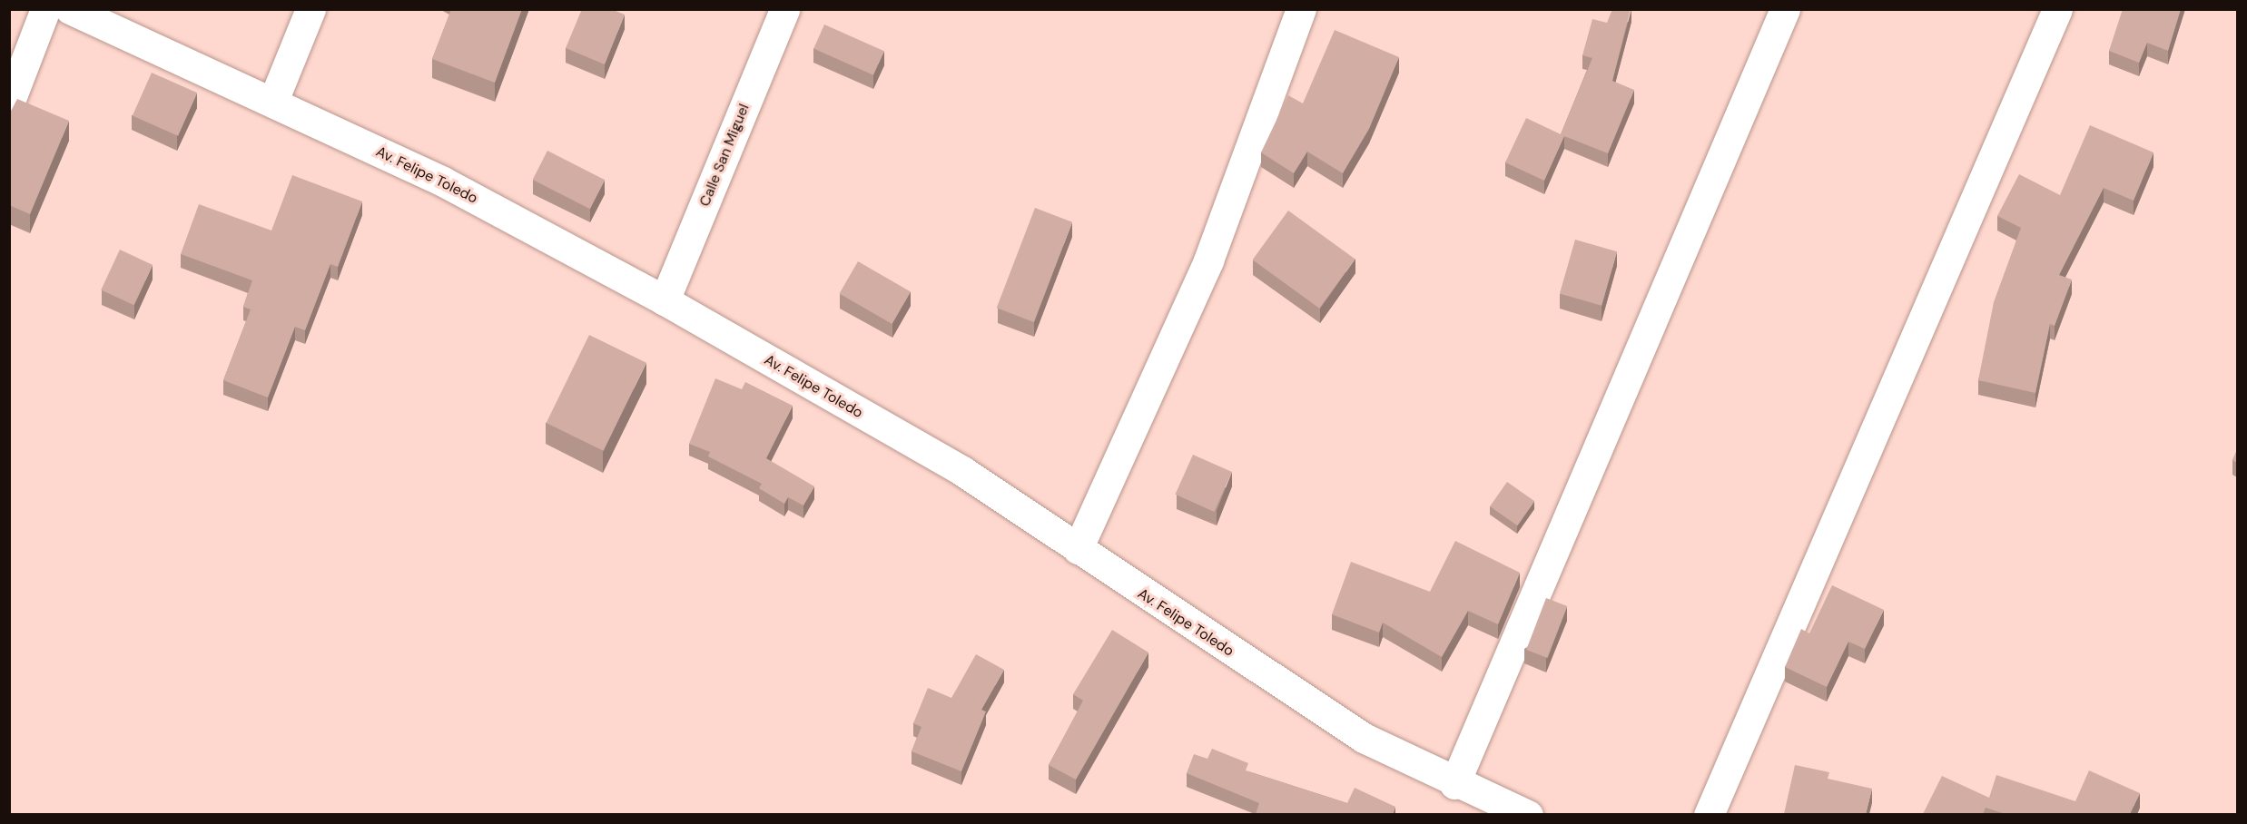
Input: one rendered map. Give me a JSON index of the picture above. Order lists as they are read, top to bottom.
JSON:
{
  "streets": {
    "main road": ["Calle San Miguel", "Av. Felipe Toledo"]
  },
  "crossings": [
    ["Calle San Miguel", "Av. Felipe Toledo"]
  ]
}
